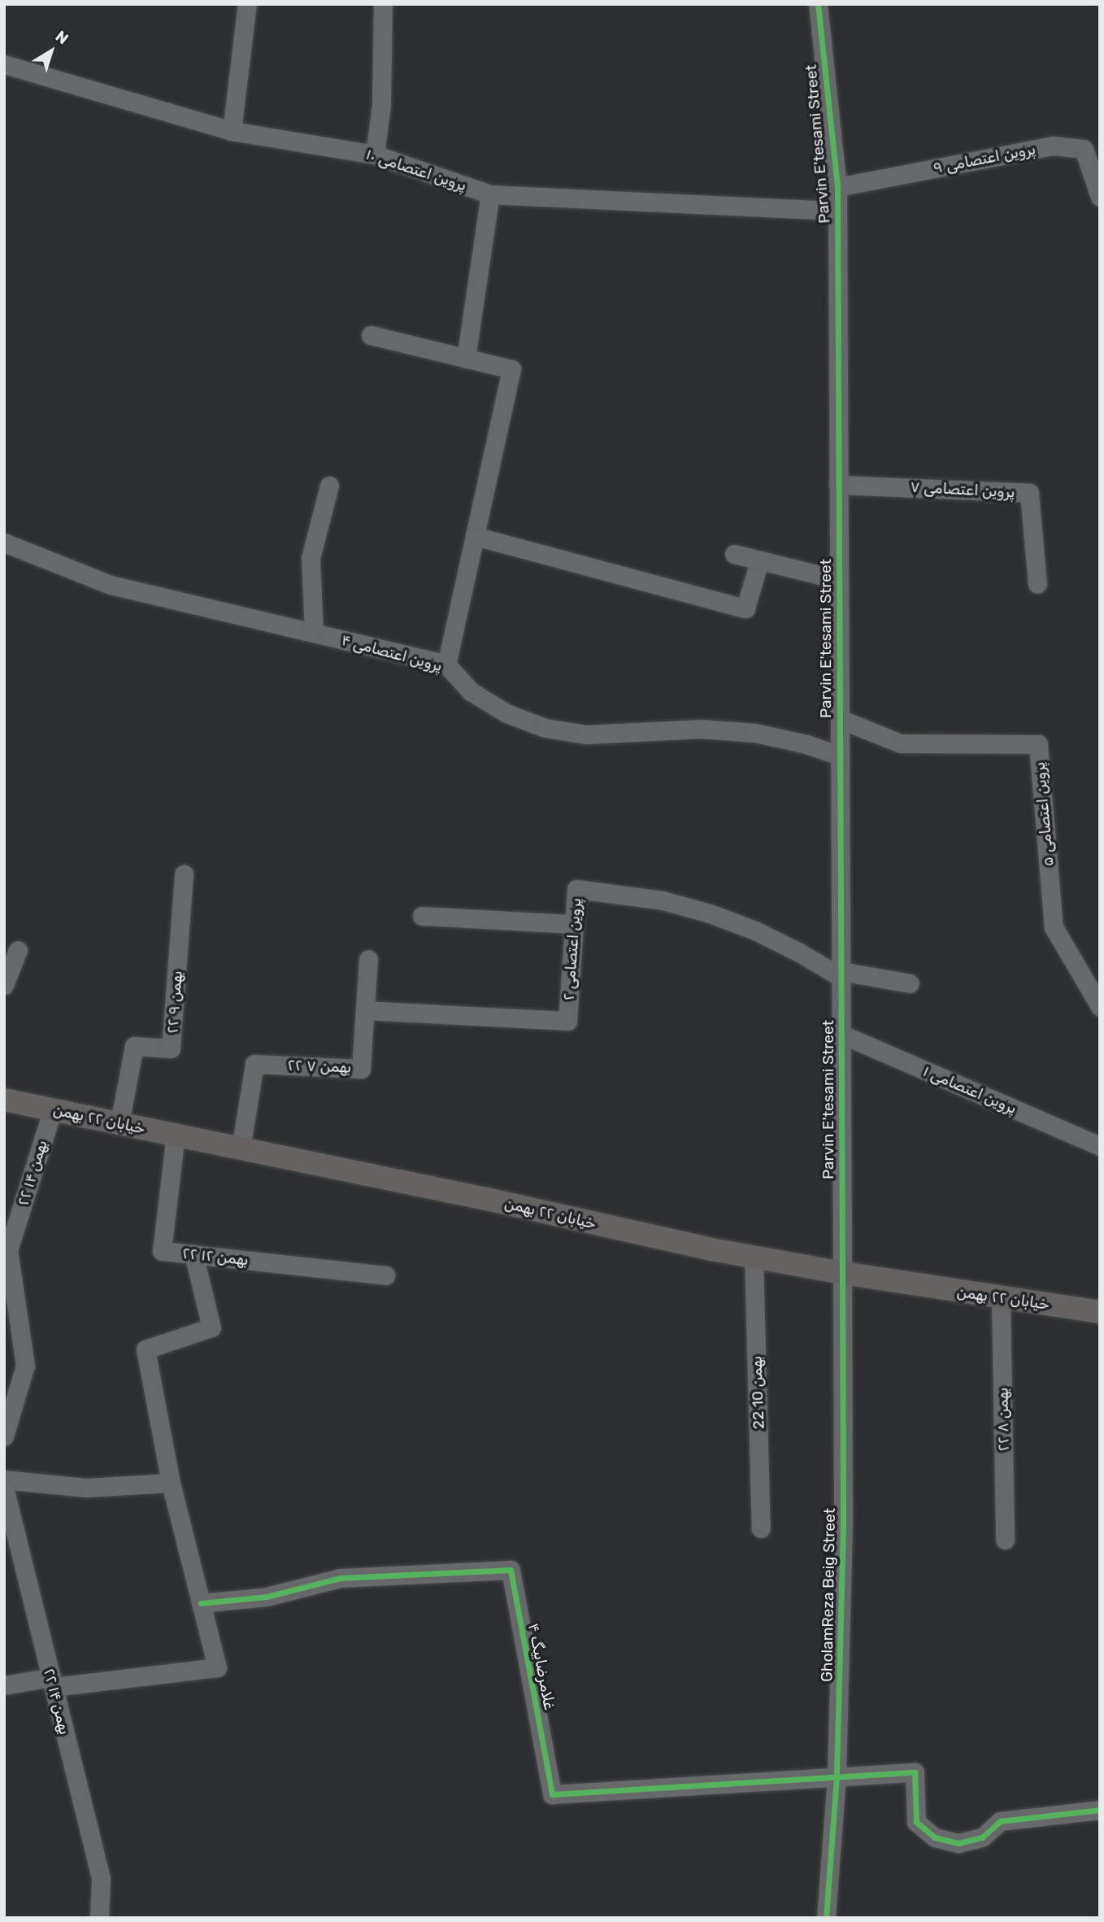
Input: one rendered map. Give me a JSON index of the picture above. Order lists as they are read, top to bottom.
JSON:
{
  "streets": {
    "main road": ["خیابان ۲۲ بهمن"],
    "street": [
      "Parvin E'tesami Street",
      "پروین اعتصامی ۹",
      "پروین اعتصامی ۱۰",
      "پروین اعتصامی ۷",
      "پروین اعتصامی ۴",
      "پروین اعتصامی ۵",
      "پروین اعتصامی ۲",
      "۲۲ بهمن ۹",
      "۲۲ بهمن ۷",
      "پروین اعتصامی ۱",
      "۲۲ بهمن ۱۴",
      "۲۲ بهمن ۱۲",
      "22 بهمن 10",
      "۲۲ بهمن ۸",
      "GholamReza Beig Street",
      "غلامرضابیگ ۴"
    ]
  },
  "crossings": [
    ["Parvin E'tesami Street", "پروین اعتصامی ۹"],
    ["Parvin E'tesami Street", "پروین اعتصامی ۱۰"],
    ["Parvin E'tesami Street", "پروین اعتصامی ۷"],
    ["Parvin E'tesami Street", "پروین اعتصامی ۴"],
    ["Parvin E'tesami Street", "پروین اعتصامی ۵"],
    ["Parvin E'tesami Street", "پروین اعتصامی ۲"],
    ["Parvin E'tesami Street", "پروین اعتصامی ۱"],
    ["Parvin E'tesami Street", "خیابان ۲۲ بهمن"],
    ["Parvin E'tesami Street", "GholamReza Beig Street"],
    ["پروین اعتصامی ۲", "۲۲ بهمن ۷"],
    ["۲۲ بهمن ۹", "خیابان ۲۲ بهمن"],
    ["۲۲ بهمن ۷", "خیابان ۲۲ بهمن"],
    ["خیابان ۲۲ بهمن", "۲۲ بهمن ۱۴"],
    ["خیابان ۲۲ بهمن", "۲۲ بهمن ۱۲"],
    ["خیابان ۲۲ بهمن", "22 بهمن 10"],
    ["خیابان ۲۲ بهمن", "۲۲ بهمن ۸"],
    ["خیابان ۲۲ بهمن", "GholamReza Beig Street"],
    ["GholamReza Beig Street", "غلامرضابیگ ۴"]
  ],
  "north": "top right"
}
